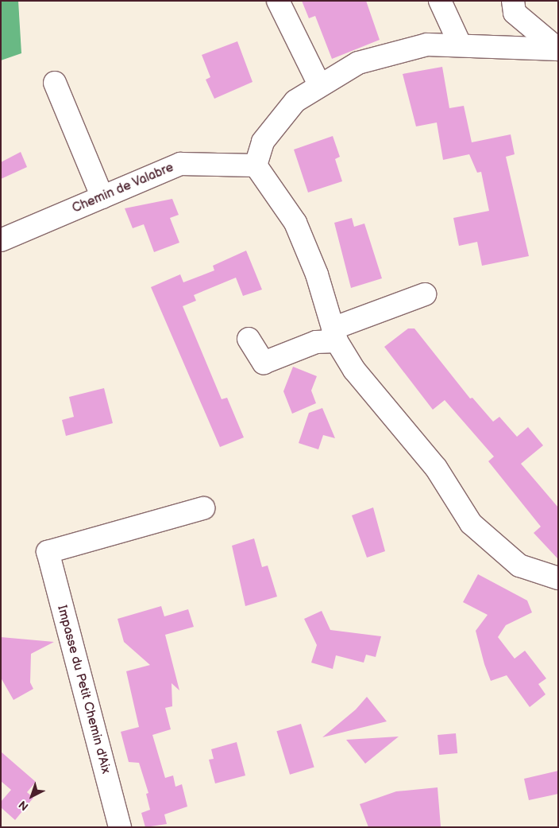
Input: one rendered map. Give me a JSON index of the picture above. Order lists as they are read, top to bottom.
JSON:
{
  "streets": {
    "street": ["Chemin de Valabre", "Impasse du Petit Chemin d'Aix"]
  },
  "north": "bottom left"
}
